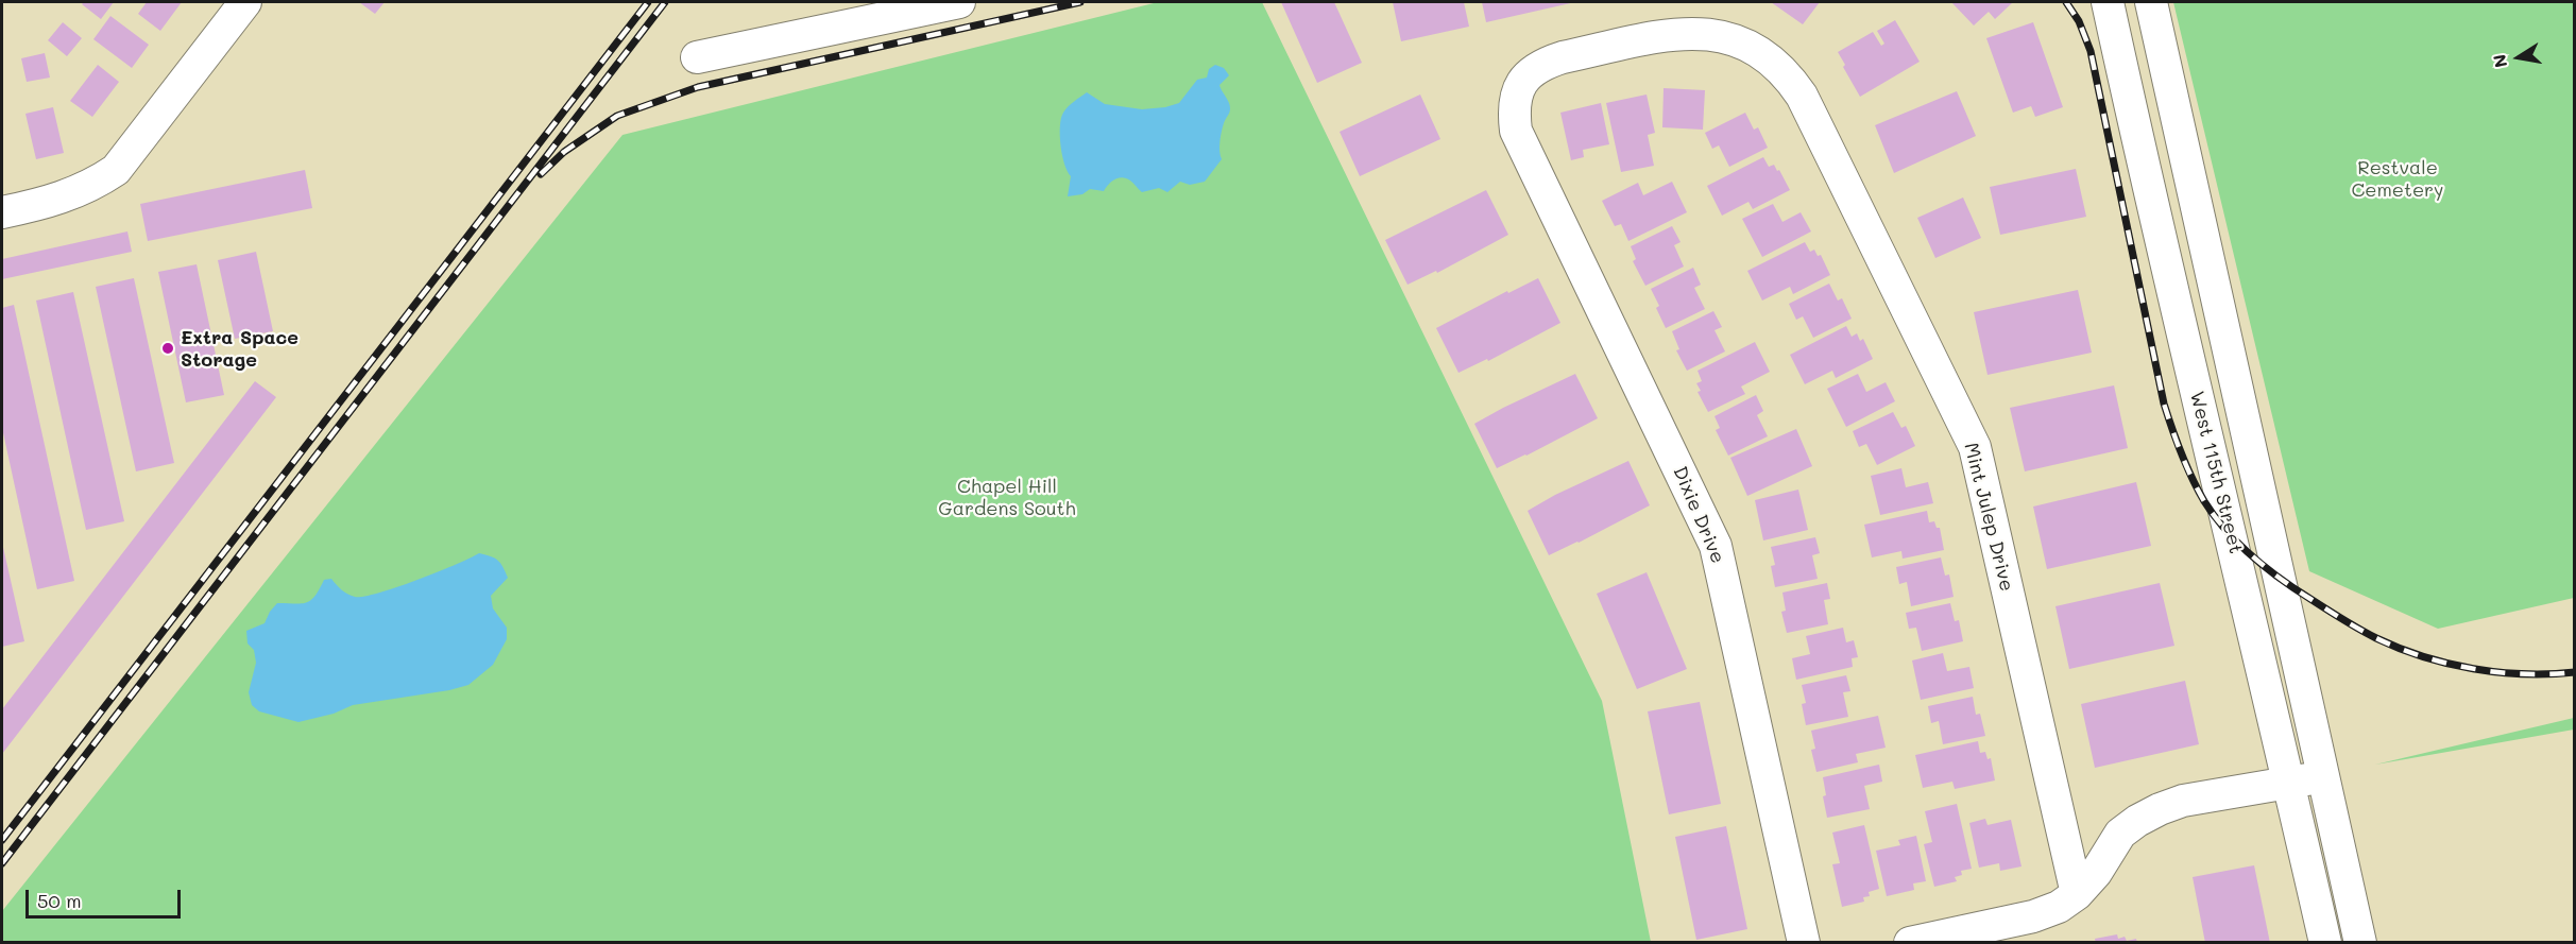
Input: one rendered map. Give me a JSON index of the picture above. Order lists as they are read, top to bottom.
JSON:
{
  "streets": {
    "street": ["West 115th Street", "Dixie Drive", "Mint Julep Drive"]
  },
  "crossings": [
    ["Dixie Drive", "Mint Julep Drive"]
  ],
  "parks": ["Restvale Cemetery", "Chapel Hill Gardens South"],
  "places": ["Extra Space Storage"],
  "scale_bar": "50 m",
  "north": "left"
}
